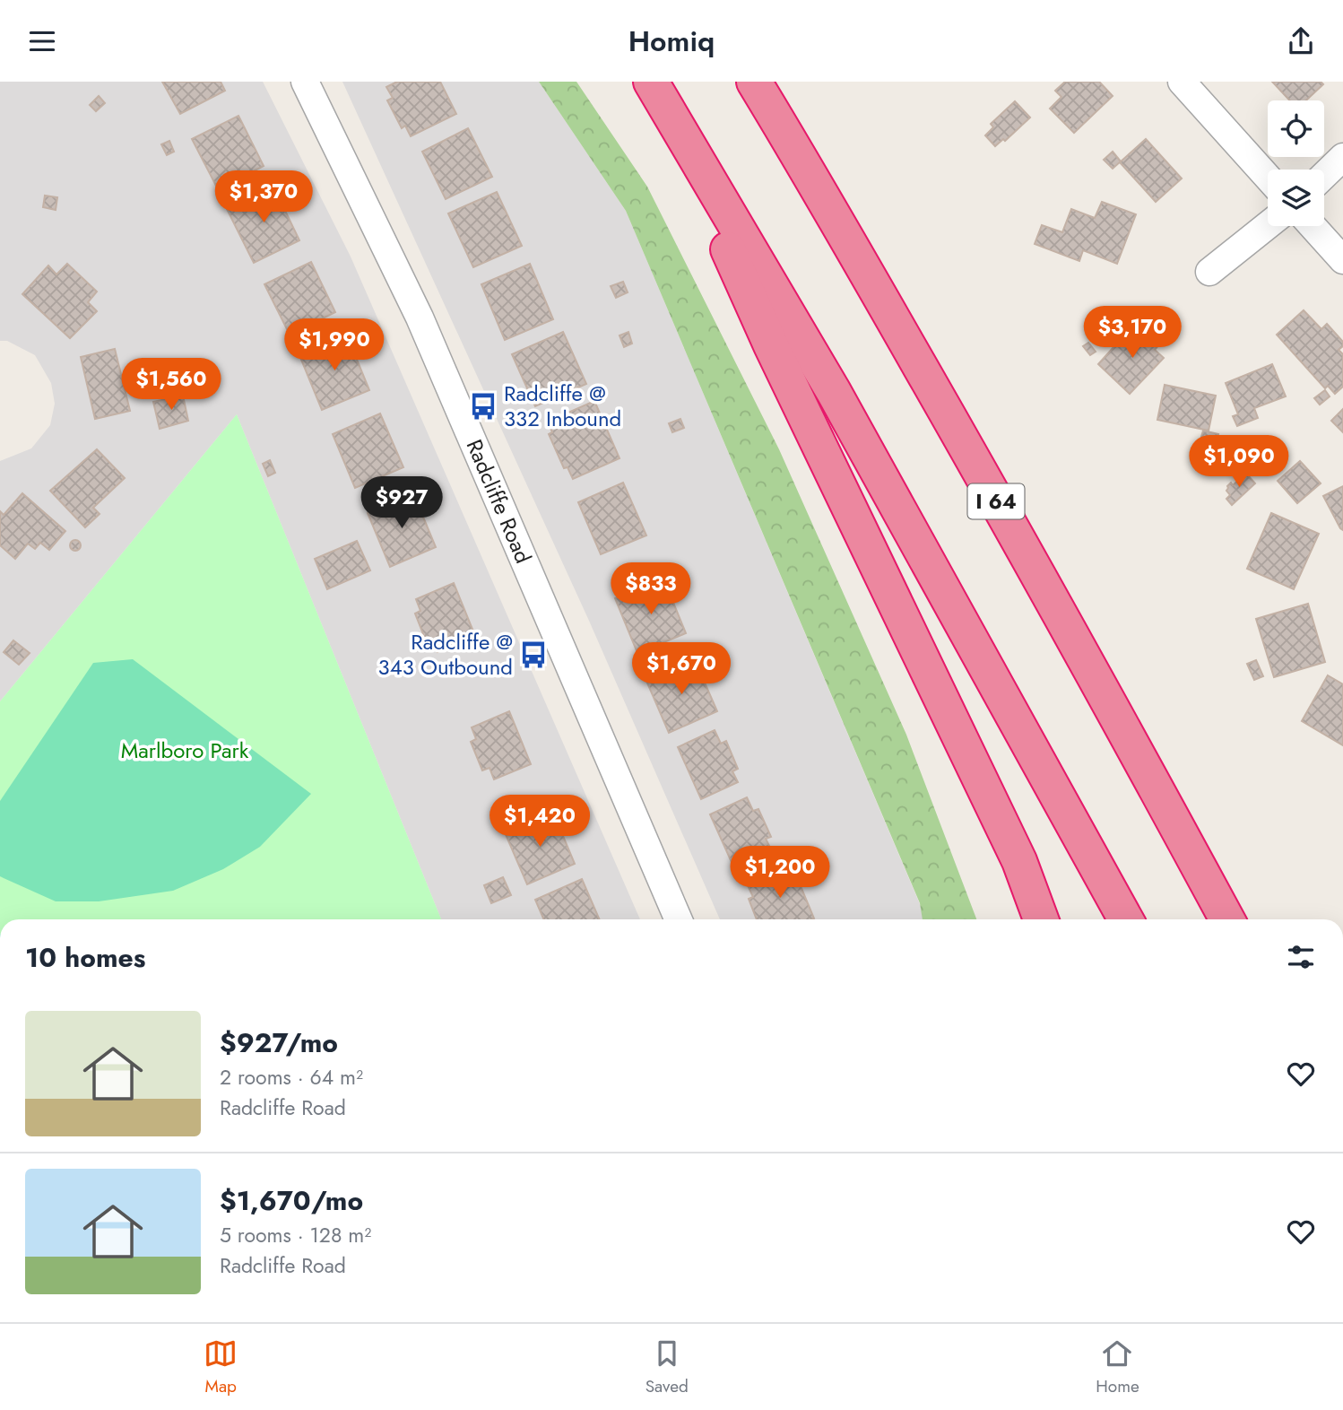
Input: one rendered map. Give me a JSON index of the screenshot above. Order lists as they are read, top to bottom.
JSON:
{
  "streets": {
    "highway": ["I 64"],
    "street": ["Radcliffe Road"]
  },
  "parks": ["Marlboro Park"],
  "places": {
    "bus stop": ["Radcliffe @ 332 Inbound", "Radcliffe @ 343 Outbound"]
  },
  "page": {
    "header": "Homiq",
    "price": [
      "$1,370",
      "$3,170",
      "$1,990",
      "$1,560",
      "$1,090",
      "$927",
      "$833",
      "$1,670",
      "$1,420",
      "$1,200"
    ],
    "heading": "10 homes",
    "list": [
      {
        "name": "$927/mo",
        "note": "2 rooms · 64 m² · Radcliffe Road"
      },
      {
        "name": "$1,670/mo",
        "note": "5 rooms · 128 m² · Radcliffe Road"
      }
    ],
    "tabs": ["Map", "Saved", "Home"]
  }
}
